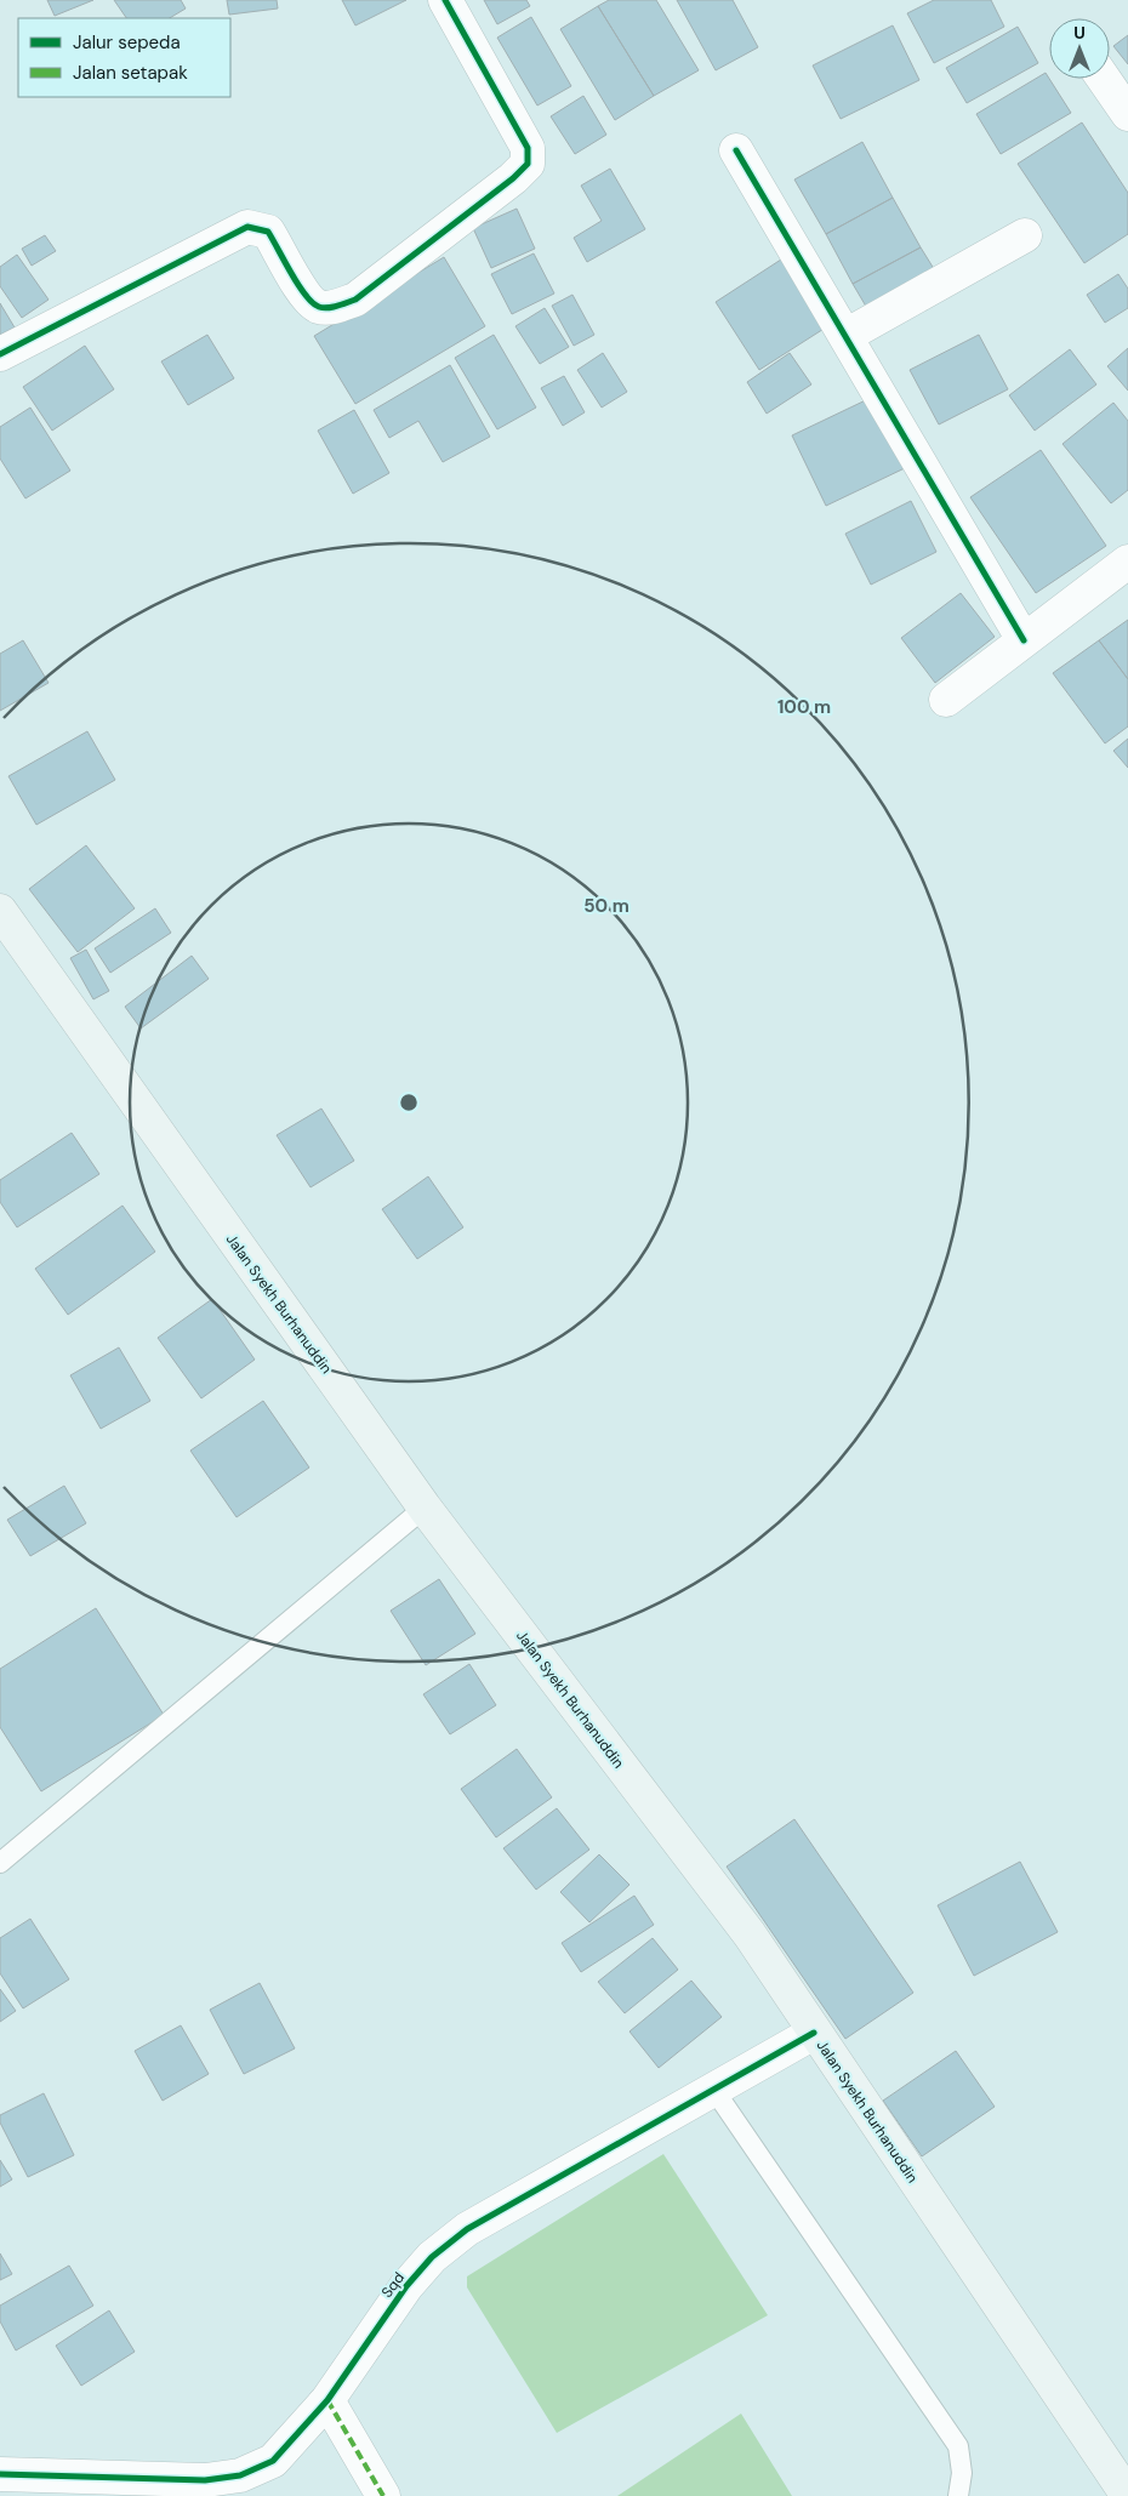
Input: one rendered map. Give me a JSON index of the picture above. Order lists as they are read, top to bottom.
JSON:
{
  "streets": {
    "main road": ["Jalan Syekh Burhanuddin"],
    "street": ["Sqd"]
  },
  "crossings": [
    ["Jalan Syekh Burhanuddin", "Sqd"]
  ],
  "legend": ["Jalur sepeda", "Jalan setapak"],
  "north": "top",
  "rings": ["100 m", "50 m"]
}
